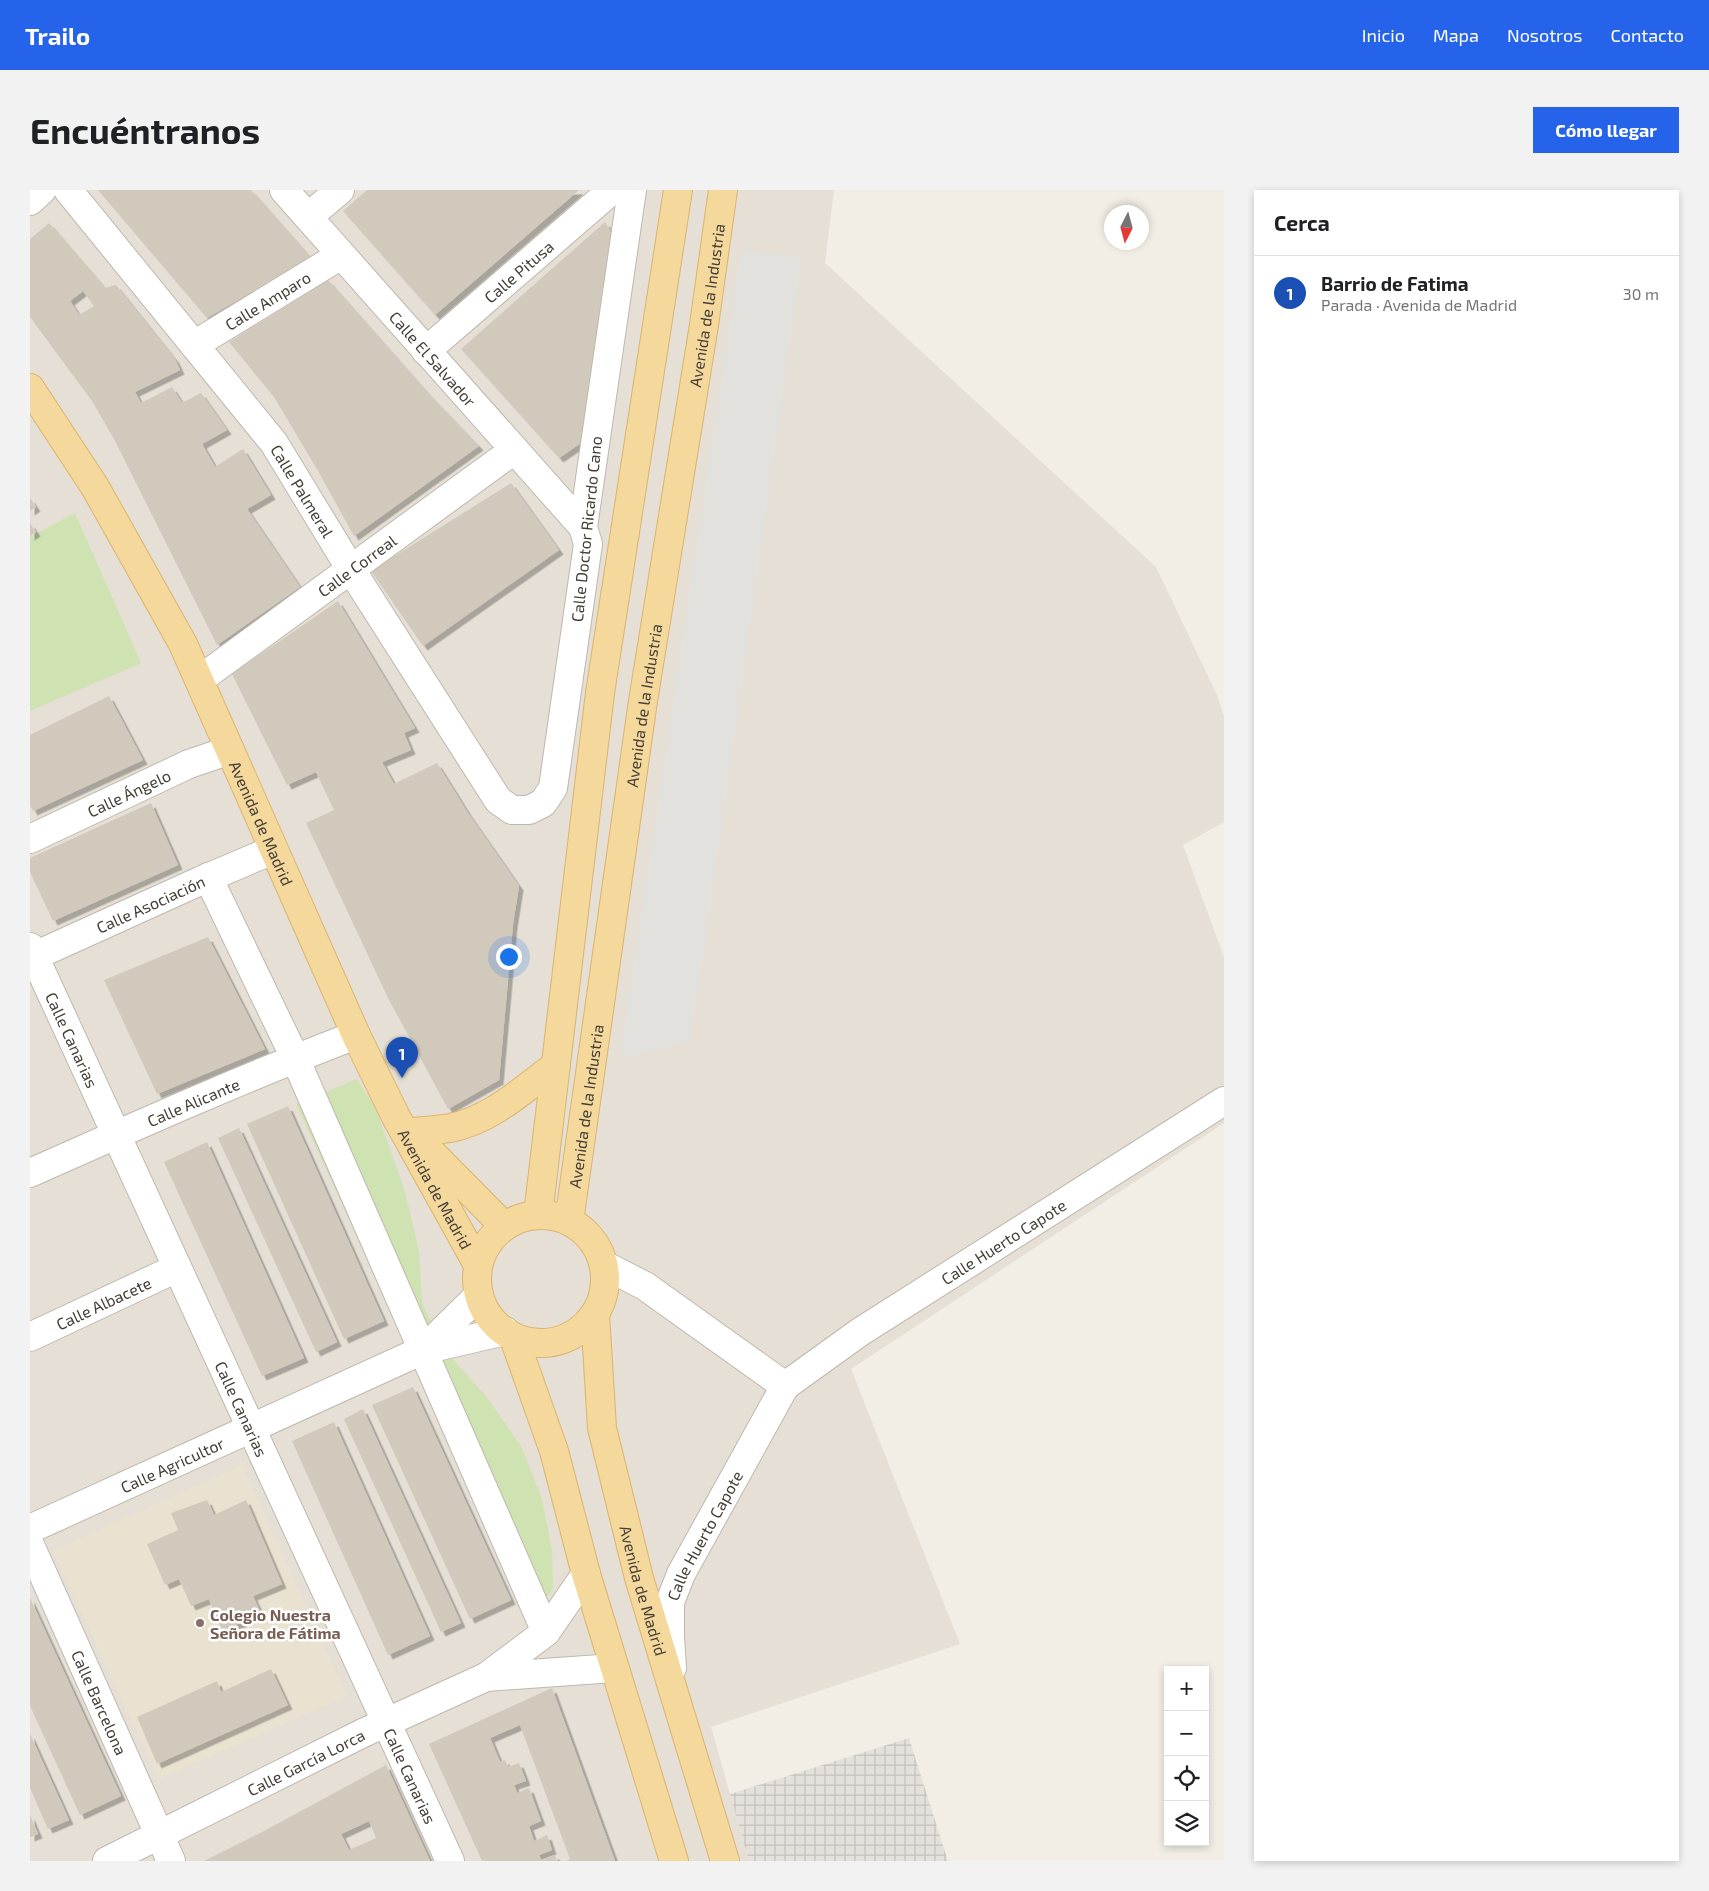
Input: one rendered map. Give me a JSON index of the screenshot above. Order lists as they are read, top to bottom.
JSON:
{
  "streets": {
    "main road": ["Avenida de la Industria", "Avenida de Madrid"],
    "street": [
      "Calle Pitusa",
      "Calle Amparo",
      "Calle El Salvador",
      "Calle Palmeral",
      "Calle Doctor Ricardo Cano",
      "Calle Correal",
      "Calle Ángelo",
      "Calle Asociación",
      "Calle Canarias",
      "Calle Alicante",
      "Calle Huerto Capote",
      "Calle Albacete",
      "Calle Agricultor",
      "Calle Barcelona",
      "Calle García Lorca"
    ]
  },
  "crossings": [
    ["Calle Pitusa", "Calle El Salvador"],
    ["Calle Amparo", "Calle El Salvador"],
    ["Calle Amparo", "Calle Palmeral"],
    ["Avenida de la Industria", "Avenida de Madrid"],
    ["Avenida de la Industria", "Calle Agricultor"],
    ["Calle El Salvador", "Calle Doctor Ricardo Cano"],
    ["Calle El Salvador", "Calle Correal"],
    ["Calle Palmeral", "Calle Doctor Ricardo Cano"],
    ["Calle Palmeral", "Calle Correal"],
    ["Calle Correal", "Avenida de Madrid"],
    ["Calle Ángelo", "Avenida de Madrid"],
    ["Avenida de Madrid", "Calle Asociación"],
    ["Avenida de Madrid", "Calle Alicante"],
    ["Avenida de Madrid", "Calle Huerto Capote"],
    ["Avenida de Madrid", "Calle Agricultor"],
    ["Calle Asociación", "Calle Canarias"],
    ["Calle Canarias", "Calle Alicante"],
    ["Calle Canarias", "Calle Albacete"],
    ["Calle Canarias", "Calle Agricultor"],
    ["Calle Canarias", "Calle García Lorca"],
    ["Calle Barcelona", "Calle García Lorca"]
  ],
  "places": ["Colegio Nuestra Señora de Fátima"],
  "north": "bottom",
  "page": {
    "header": "Trailo",
    "nav": [
      "Inicio",
      "Mapa",
      "Nosotros",
      "Contacto"
    ],
    "buttons": "Cómo llegar",
    "title": "Encuéntranos",
    "heading": "Cerca",
    "list": [
      {
        "mark": "1",
        "name": "Barrio de Fatima",
        "note": "Parada · Avenida de Madrid",
        "value": "30 m"
      }
    ],
    "pins": "1",
    "map_buttons": ["+", "−"]
  }
}
